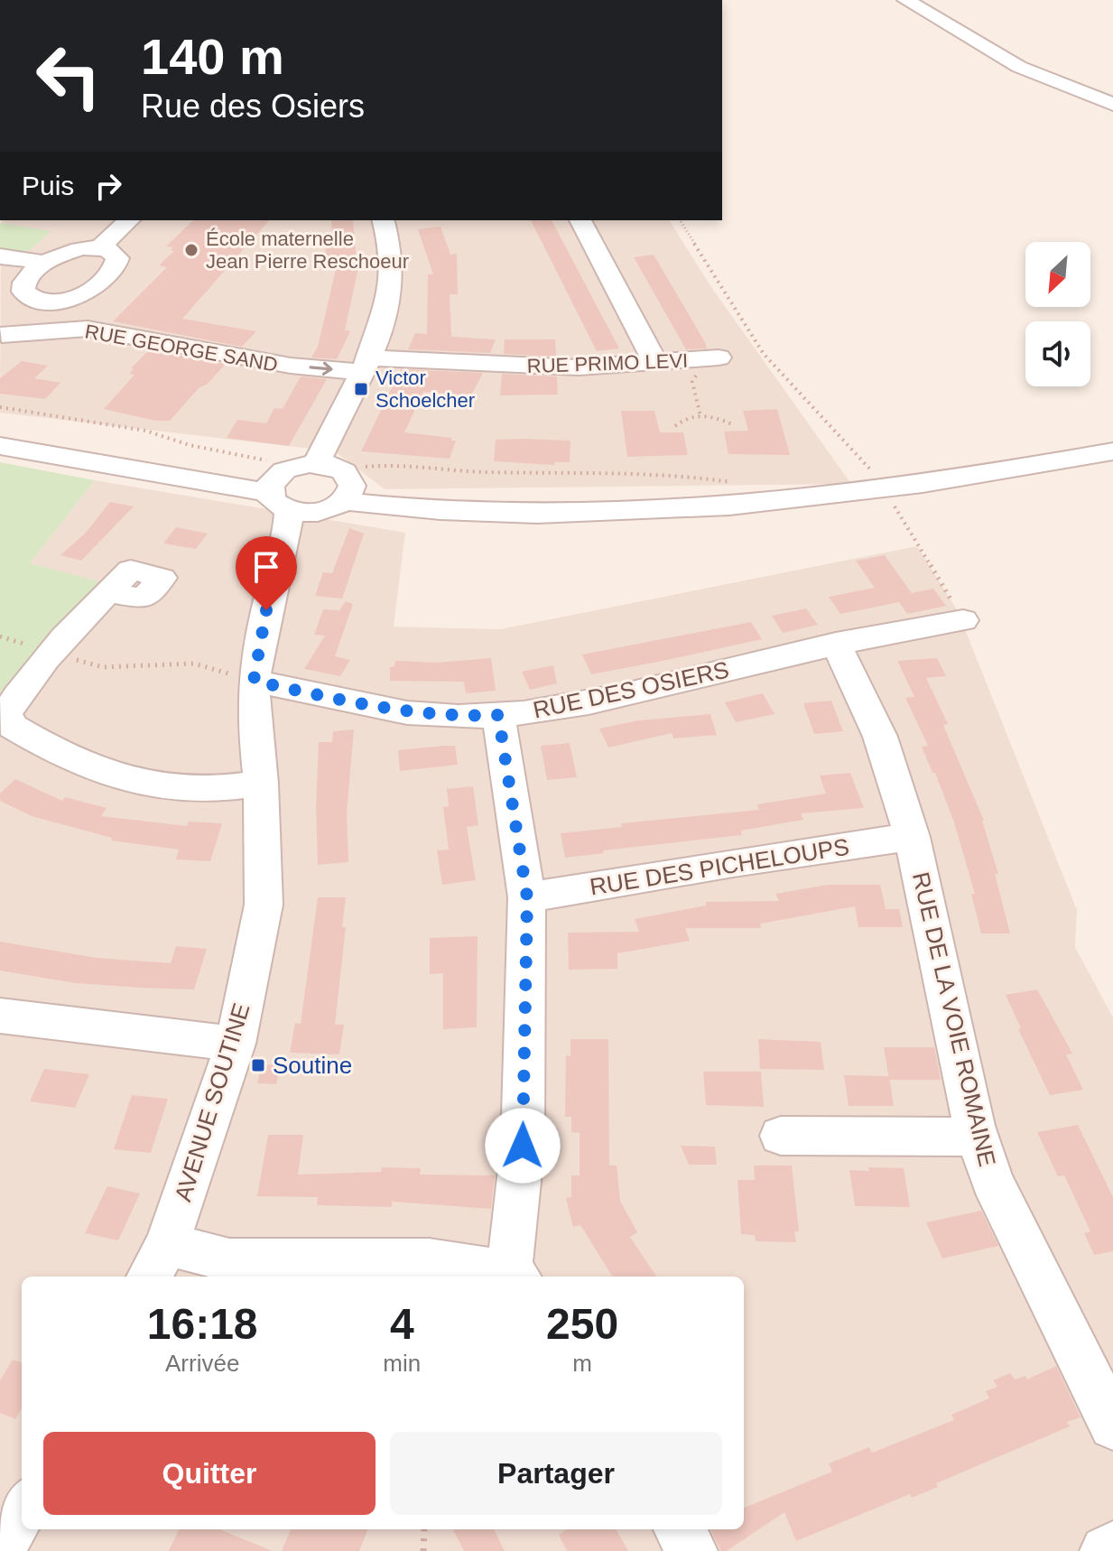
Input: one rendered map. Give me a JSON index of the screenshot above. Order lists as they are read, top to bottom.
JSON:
{
  "streets": {
    "street": [
      "RUE GEORGE SAND",
      "RUE PRIMO LEVI",
      "RUE DES OSIERS",
      "RUE DES PICHELOUPS",
      "RUE DE LA VOIE ROMAINE",
      "AVENUE SOUTINE"
    ]
  },
  "crossings": [
    ["RUE GEORGE SAND", "RUE PRIMO LEVI"],
    ["RUE DES OSIERS", "RUE DE LA VOIE ROMAINE"],
    ["RUE DES OSIERS", "AVENUE SOUTINE"],
    ["RUE DES PICHELOUPS", "RUE DE LA VOIE ROMAINE"]
  ],
  "places": {
    "other": ["École maternelle Jean Pierre Reschoeur"],
    "transit": ["Victor Schoelcher", "Soutine"]
  },
  "north": "bottom left",
  "page": {
    "turn": ["140 m", "Rue des Osiers"],
    "then": "Puis",
    "eta": [
      "16:18",
      "Arrivée",
      "4",
      "min",
      "250",
      "m"
    ],
    "buttons": ["Quitter", "Partager"]
  }
}
